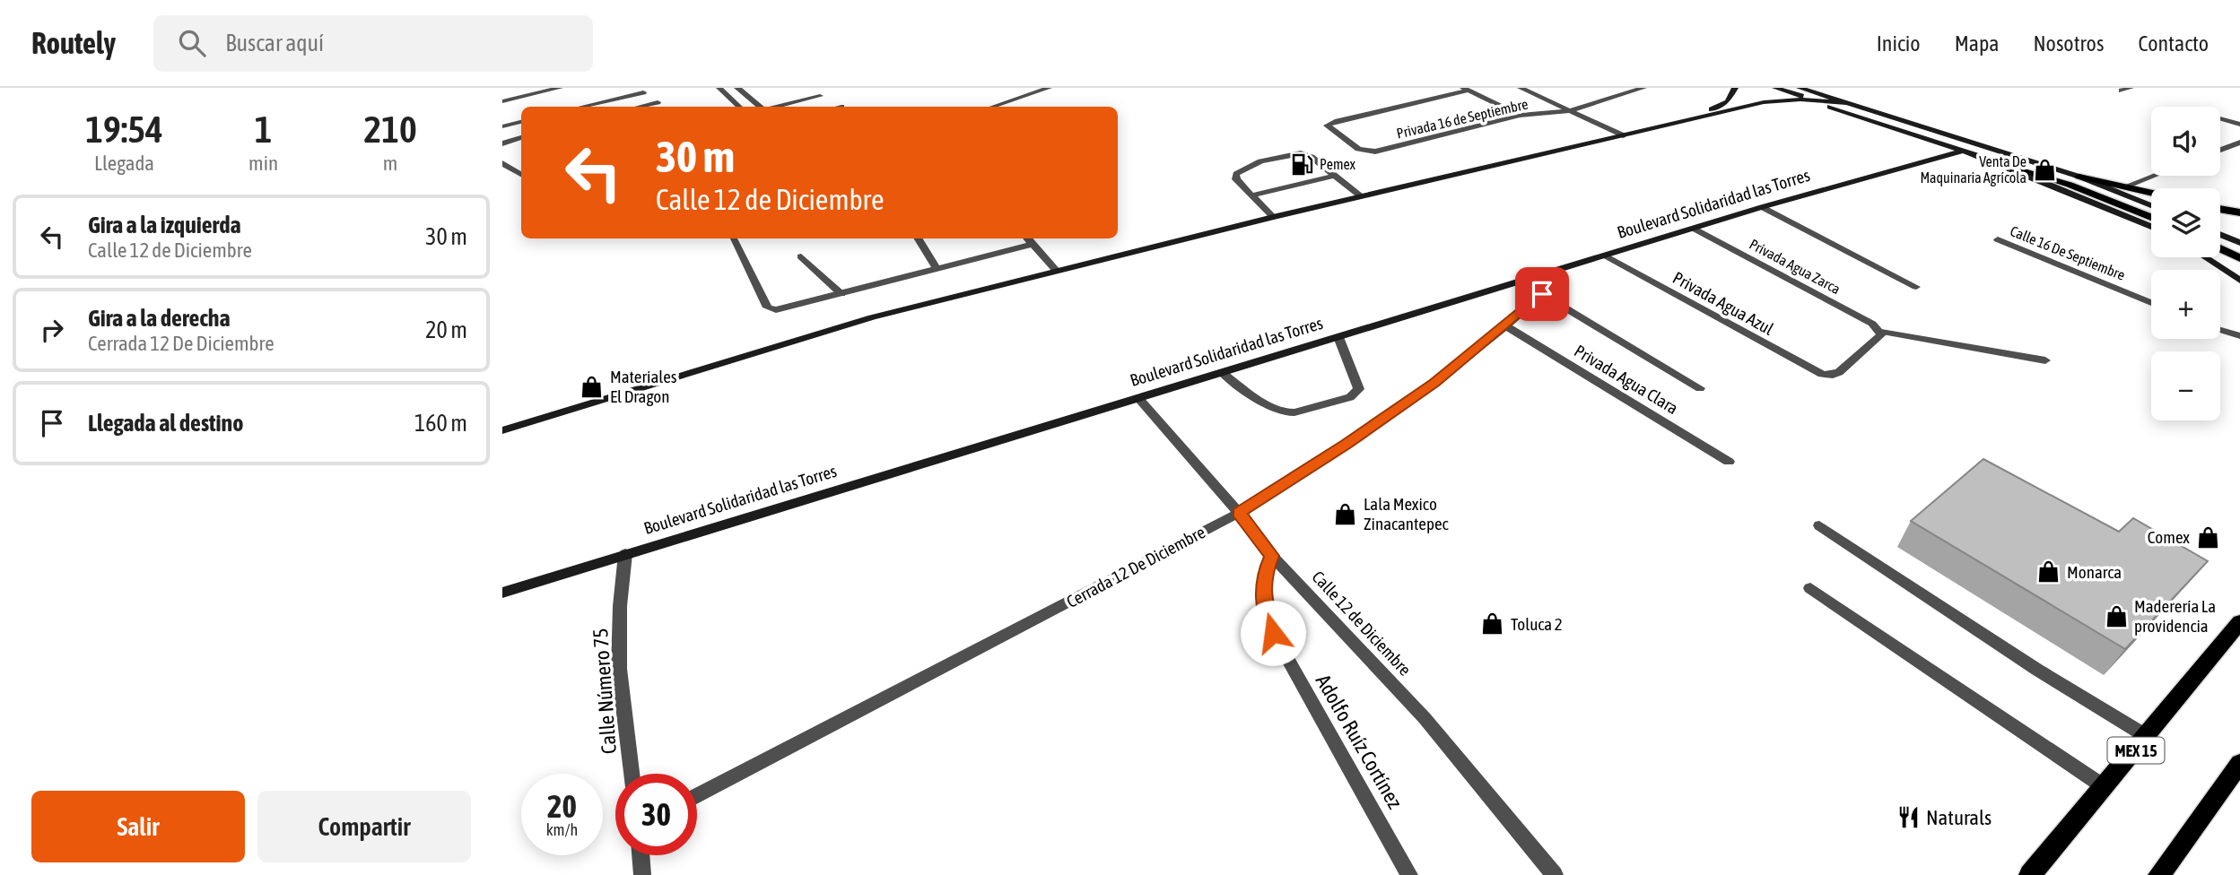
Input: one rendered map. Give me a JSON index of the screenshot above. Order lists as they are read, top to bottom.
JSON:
{
  "streets": {
    "main road": ["Boulevard Solidaridad las Torres", "MEX 15"],
    "street": [
      "Privada 16 de Septiembre",
      "Calle 16 De Septiembre",
      "Privada Agua Zarca",
      "Privada Agua Azul",
      "Privada Agua Clara",
      "Cerrada 12 De Diciembre",
      "Calle 12 de Diciembre",
      "Calle Número 75",
      "Adolfo Ruíz Cortínez"
    ]
  },
  "crossings": [
    ["Boulevard Solidaridad las Torres", "Privada Agua Zarca"],
    ["Boulevard Solidaridad las Torres", "Privada Agua Azul"],
    ["Boulevard Solidaridad las Torres", "Cerrada 12 De Diciembre"],
    ["Boulevard Solidaridad las Torres", "Calle 12 de Diciembre"],
    ["Boulevard Solidaridad las Torres", "Calle Número 75"],
    ["Privada Agua Zarca", "Privada Agua Azul"],
    ["Privada Agua Clara", "Cerrada 12 De Diciembre"],
    ["Cerrada 12 De Diciembre", "Calle 12 de Diciembre"],
    ["Calle 12 de Diciembre", "Adolfo Ruíz Cortínez"]
  ],
  "places": {
    "fuel station": ["Pemex"],
    "shop": [
      "Venta De Maquinaria Agrícola",
      "Materiales El Dragon",
      "Lala Mexico Zinacantepec",
      "Comex",
      "Monarca",
      "Maderería La providencia",
      "Toluca 2"
    ],
    "restaurant": ["Naturals"]
  },
  "page": {
    "header": "Routely",
    "search": "Buscar aquí",
    "nav": [
      "Inicio",
      "Mapa",
      "Nosotros",
      "Contacto"
    ],
    "eta": [
      "19:54",
      "Llegada",
      "1",
      "min",
      "210",
      "m"
    ],
    "map_buttons": ["+", "−"],
    "turn": ["30 m", "Calle 12 de Diciembre"],
    "list": [
      {
        "name": "Gira a la izquierda",
        "note": "Calle 12 de Diciembre",
        "value": "30 m"
      },
      {
        "name": "Gira a la derecha",
        "note": "Cerrada 12 De Diciembre",
        "value": "20 m"
      },
      {
        "name": "Llegada al destino",
        "value": "160 m"
      }
    ],
    "speed": "20 km/h",
    "limit": "30",
    "buttons": ["Salir", "Compartir"]
  }
}
